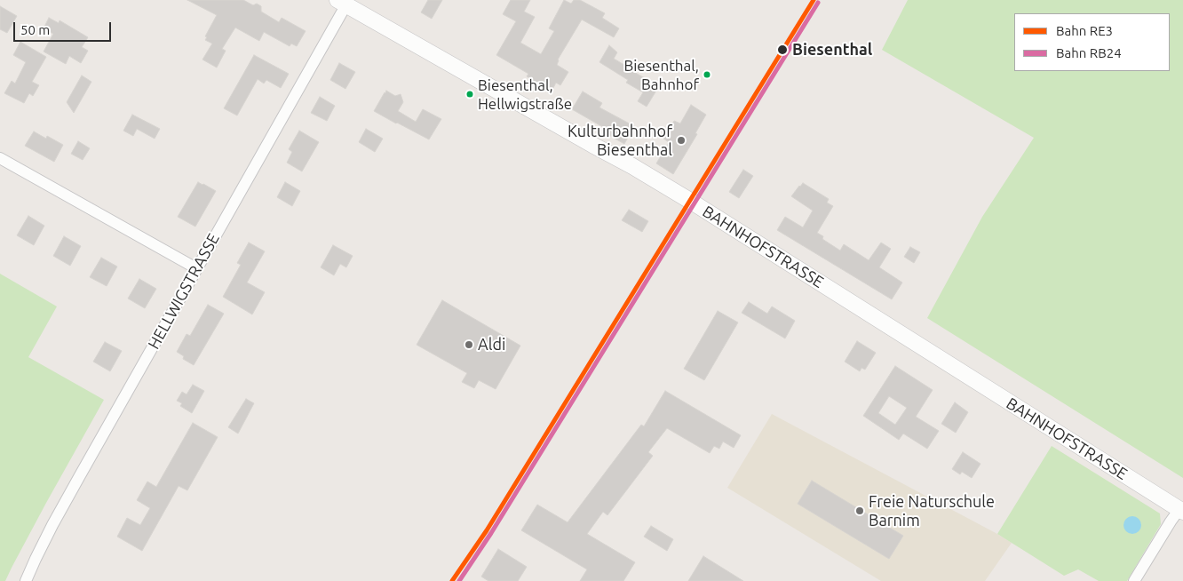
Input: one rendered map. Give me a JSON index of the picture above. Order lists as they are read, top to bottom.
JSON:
{
  "streets": {
    "main road": ["BAHNHOFSTRASSE"],
    "street": ["HELLWIGSTRASSE"]
  },
  "crossings": [
    ["BAHNHOFSTRASSE", "HELLWIGSTRASSE"]
  ],
  "places": [
    "Biesenthal",
    "Biesenthal, Bahnhof",
    "Biesenthal, Hellwigstraße",
    "Kulturbahnhof Biesenthal",
    "Aldi",
    "Freie Naturschule Barnim"
  ],
  "lines": ["rail line RE3", "rail line RB24"],
  "legend": ["Bahn RE3", "Bahn RB24"],
  "scale_bar": "50 m"
}
